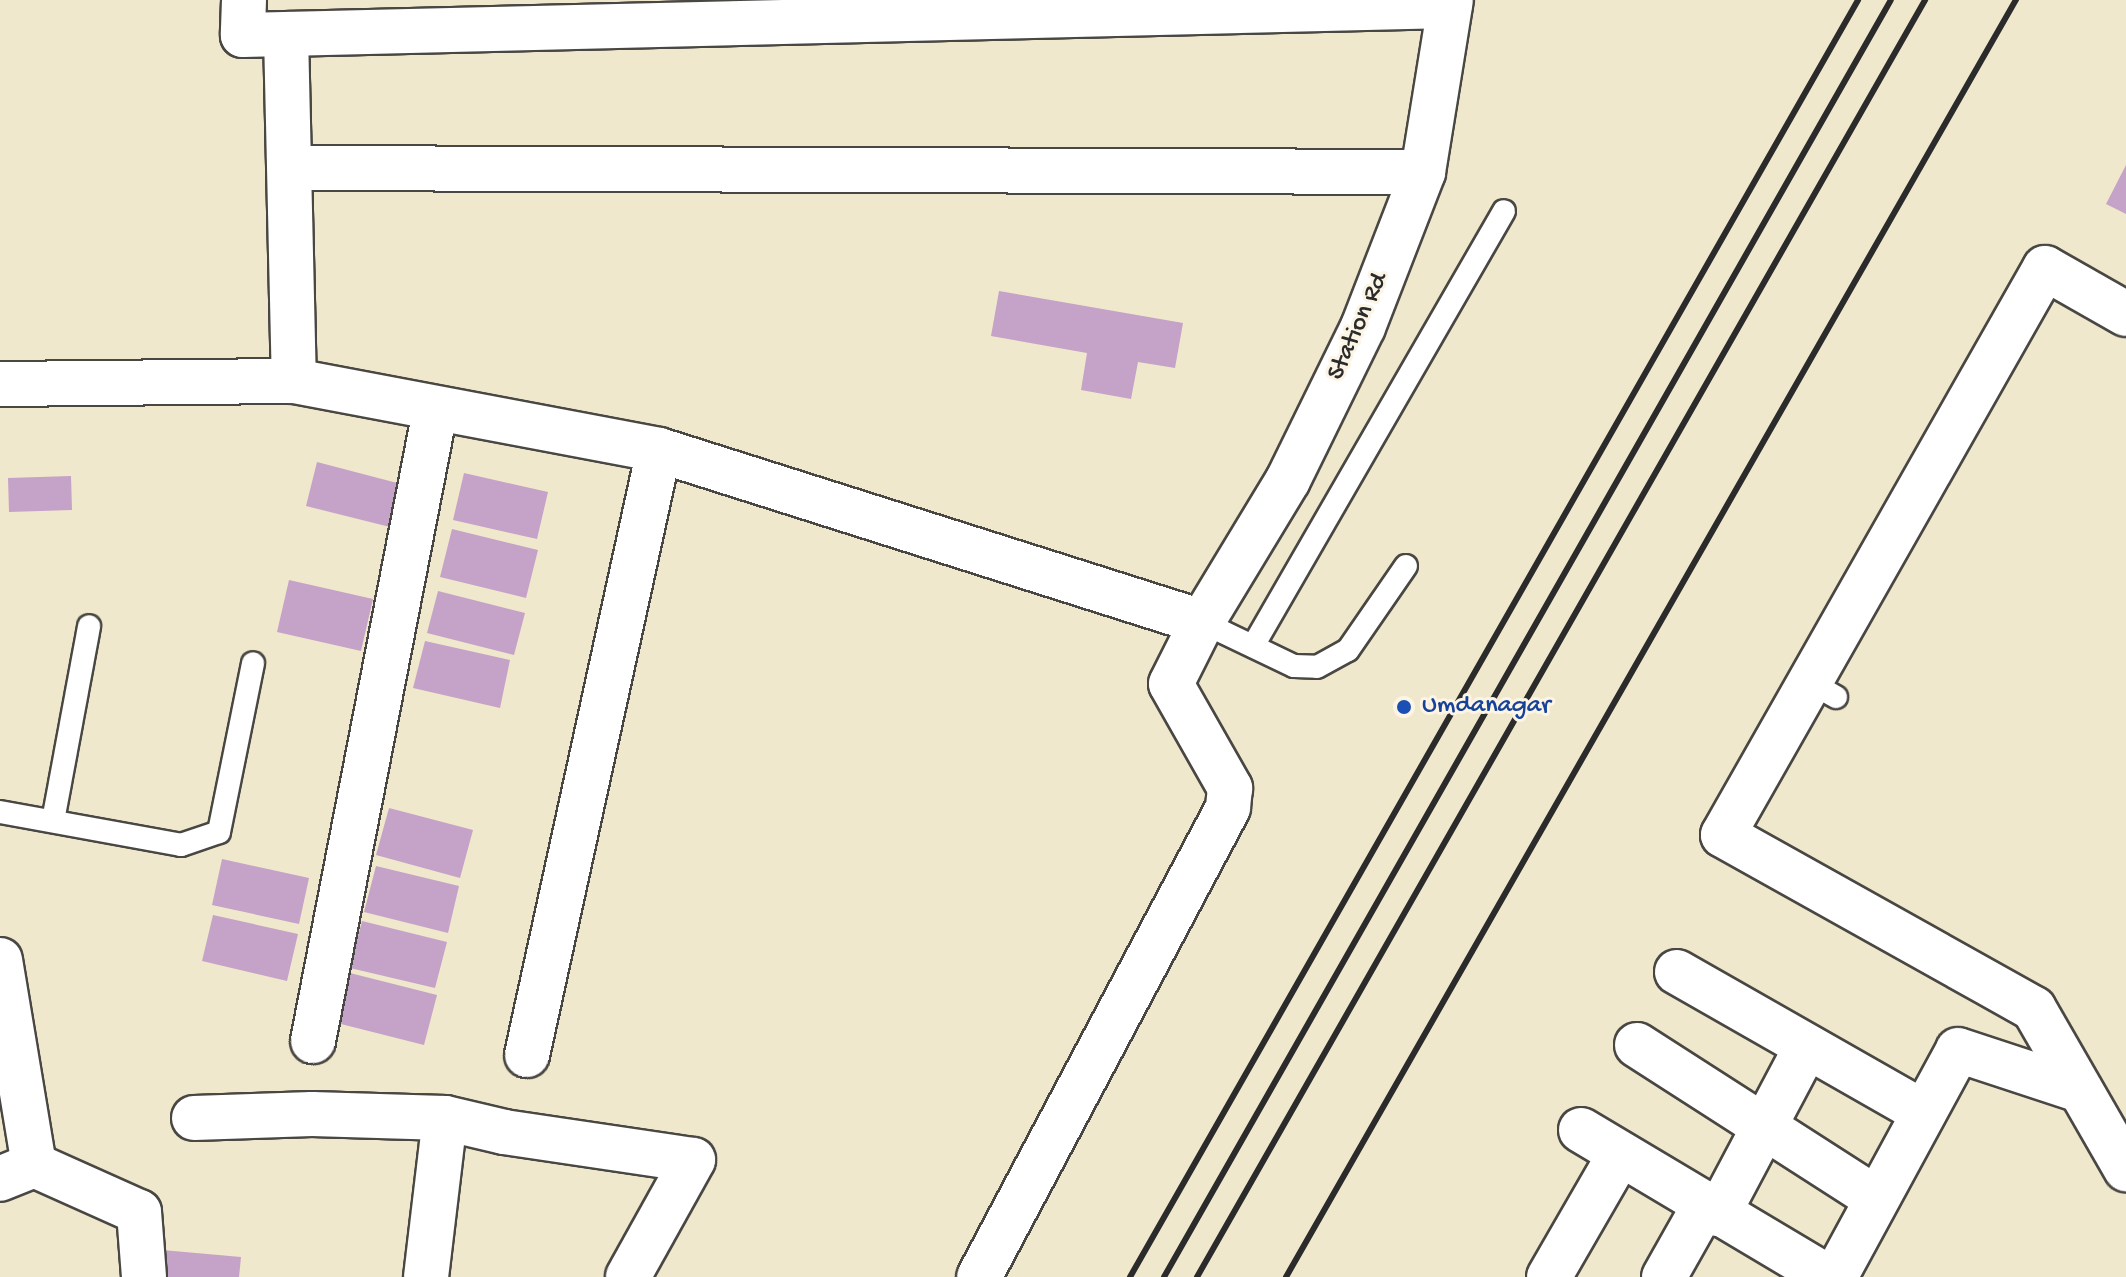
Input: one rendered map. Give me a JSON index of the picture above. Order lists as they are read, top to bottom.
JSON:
{
  "streets": {
    "street": ["Station Rd"]
  },
  "places": ["Umdanagar"]
}
